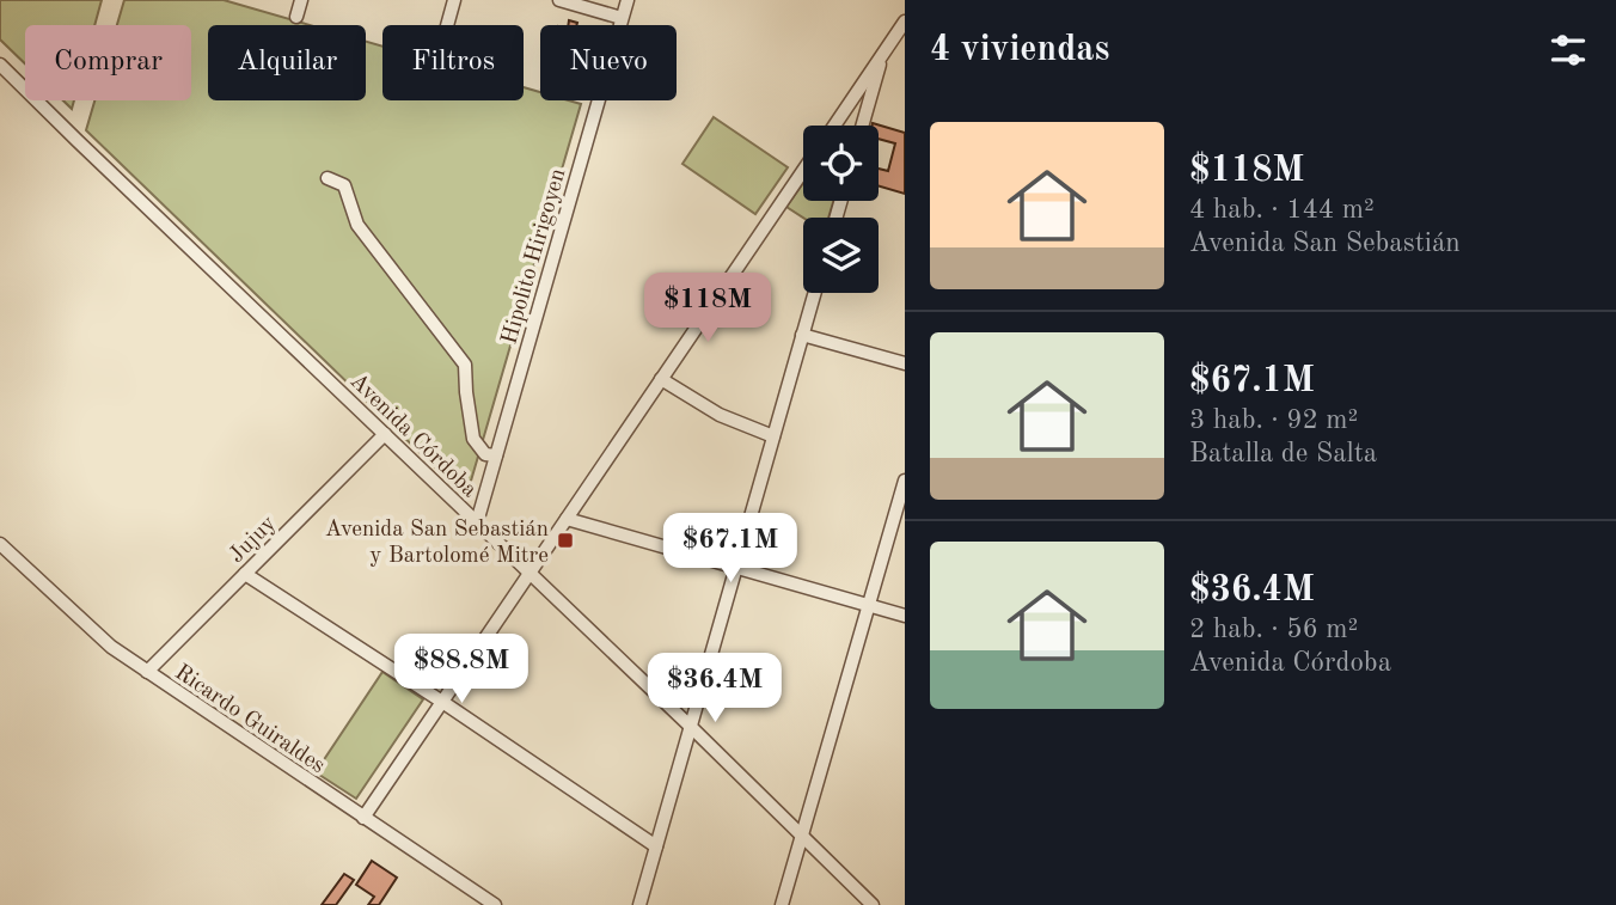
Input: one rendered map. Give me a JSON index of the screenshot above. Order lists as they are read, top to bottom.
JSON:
{
  "streets": {
    "street": [
      "Hipolito Hirigoyen",
      "Avenida Córdoba",
      "Jujuy",
      "Ricardo Guiraldes"
    ]
  },
  "crossings": [
    ["Hipolito Hirigoyen", "Avenida Córdoba"],
    ["Avenida Córdoba", "Jujuy"],
    ["Jujuy", "Ricardo Guiraldes"]
  ],
  "places": {
    "transit": ["Avenida San Sebastián y Bartolomé Mitre"]
  },
  "page": {
    "heading": "4 viviendas",
    "chip": [
      "Comprar",
      "Alquilar",
      "Filtros",
      "Nuevo"
    ],
    "list": [
      {
        "name": "$118M",
        "note": "4 hab. · 144 m² · Avenida San Sebastián"
      },
      {
        "name": "$67.1M",
        "note": "3 hab. · 92 m² · Batalla de Salta"
      },
      {
        "name": "$36.4M",
        "note": "2 hab. · 56 m² · Avenida Córdoba"
      }
    ],
    "price": [
      "$118M",
      "$67.1M",
      "$88.8M",
      "$36.4M"
    ]
  }
}
